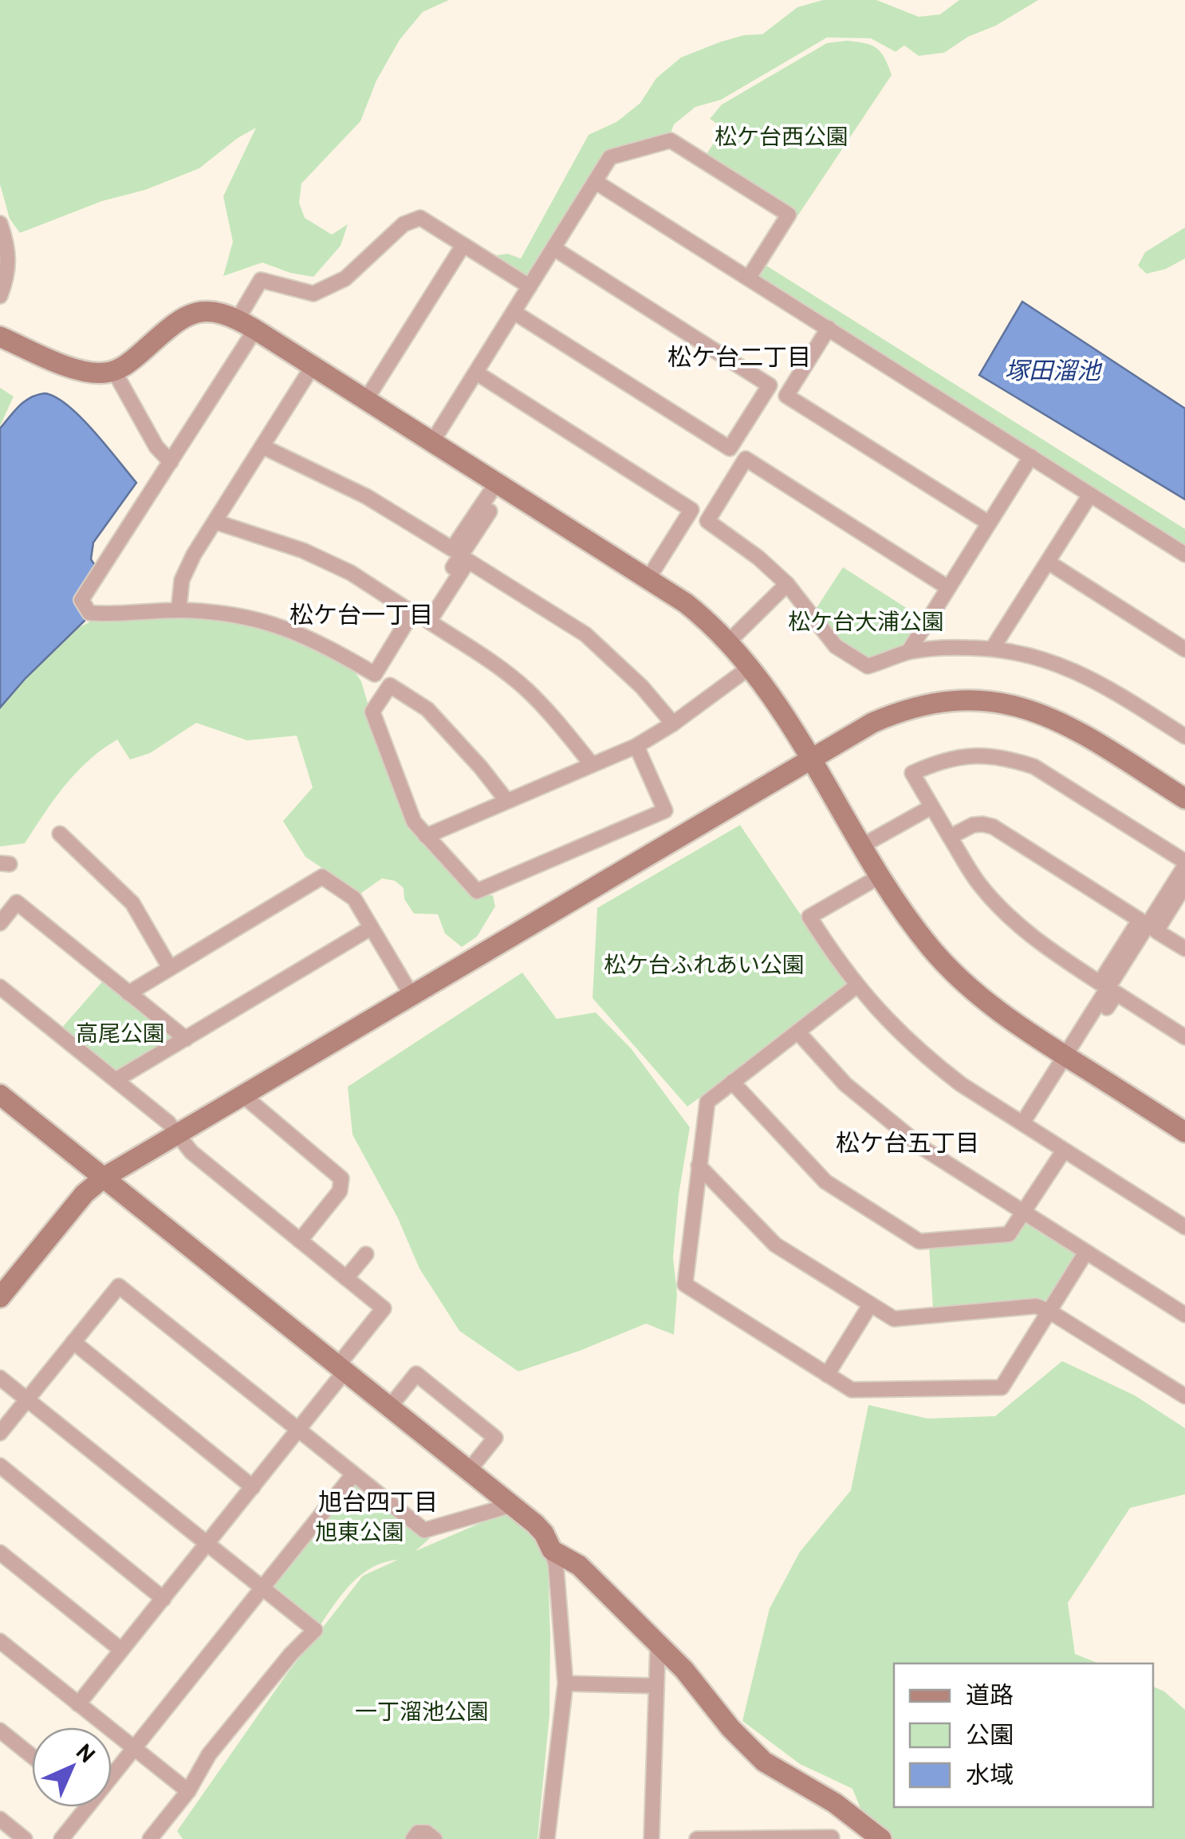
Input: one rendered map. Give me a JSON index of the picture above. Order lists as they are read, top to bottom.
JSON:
{
  "districts": [
    "松ケ台二丁目",
    "松ケ台一丁目",
    "松ケ台五丁目",
    "旭台四丁目"
  ],
  "water": ["塚田溜池"],
  "parks": [
    "松ケ台西公園",
    "松ケ台大浦公園",
    "松ケ台ふれあい公園",
    "高尾公園",
    "旭東公園",
    "一丁溜池公園"
  ],
  "legend": ["道路", "公園", "水域"],
  "north": "top right"
}
